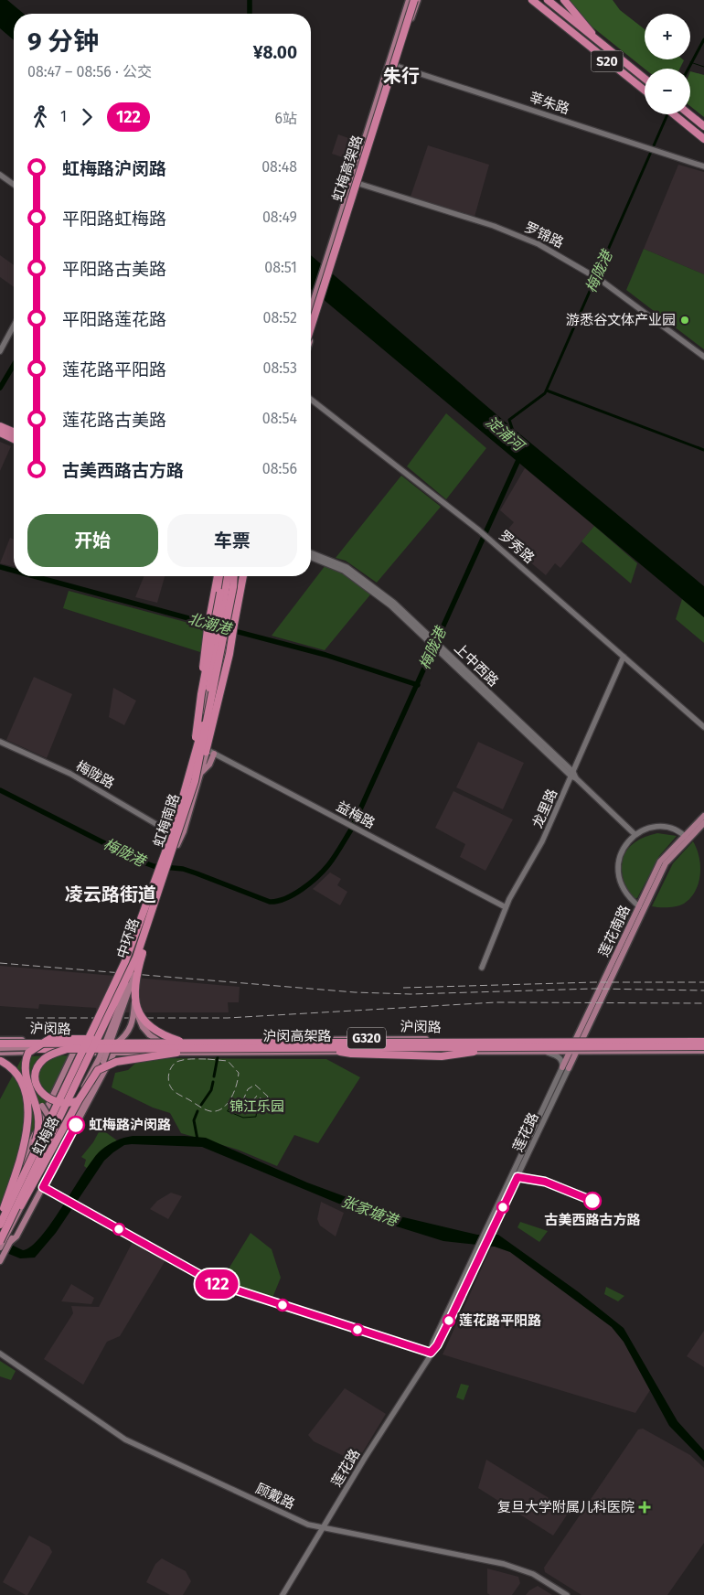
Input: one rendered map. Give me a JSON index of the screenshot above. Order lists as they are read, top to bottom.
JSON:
{
  "streets": {
    "highway": [
      "S20",
      "虹梅高架路",
      "中环路",
      "沪闵高架路"
    ],
    "main road": [
      "虹梅南路",
      "莲花南路",
      "沪闵路",
      "G320",
      "虹梅路"
    ],
    "street": [
      "莘朱路",
      "罗锦路",
      "罗秀路",
      "上中西路",
      "梅陇路",
      "龙里路",
      "益梅路",
      "莲花路",
      "顾戴路"
    ]
  },
  "crossings": [
    ["罗秀路", "龙里路"],
    ["上中西路", "龙里路"],
    ["梅陇路", "虹梅南路"],
    ["龙里路", "益梅路"],
    ["益梅路", "虹梅南路"],
    ["益梅路", "中环路"],
    ["虹梅南路", "中环路"],
    ["虹梅南路", "虹梅路"],
    ["莲花南路", "沪闵路"],
    ["莲花南路", "莲花路"],
    ["沪闵路", "沪闵高架路"],
    ["沪闵路", "虹梅路"],
    ["沪闵高架路", "虹梅路"],
    ["莲花路", "顾戴路"]
  ],
  "districts": ["朱行", "凌云路街道"],
  "water": [
    "梅陇港",
    "淀浦河",
    "北潮港",
    "张家塘港"
  ],
  "parks": ["锦江乐园"],
  "places": {
    "other": [
      "游悉谷文体产业园",
      "虹梅路沪闵路",
      "古美西路古方路",
      "莲花路平阳路"
    ],
    "health": ["复旦大学附属儿科医院"]
  },
  "lines": ["bus line 122"],
  "page": {
    "on_map": "122",
    "map_buttons": ["+", "−"],
    "heading": ["9 分钟", "08:47 – 08:56 · 公交", "¥8.00"],
    "legs": ["1", "122", "6站"],
    "list": [
      {
        "name": "虹梅路沪闵路",
        "value": "08:48"
      },
      {
        "name": "平阳路虹梅路",
        "value": "08:49"
      },
      {
        "name": "平阳路古美路",
        "value": "08:51"
      },
      {
        "name": "平阳路莲花路",
        "value": "08:52"
      },
      {
        "name": "莲花路平阳路",
        "value": "08:53"
      },
      {
        "name": "莲花路古美路",
        "value": "08:54"
      },
      {
        "name": "古美西路古方路",
        "value": "08:56"
      }
    ],
    "buttons": ["开始", "车票"]
  }
}
